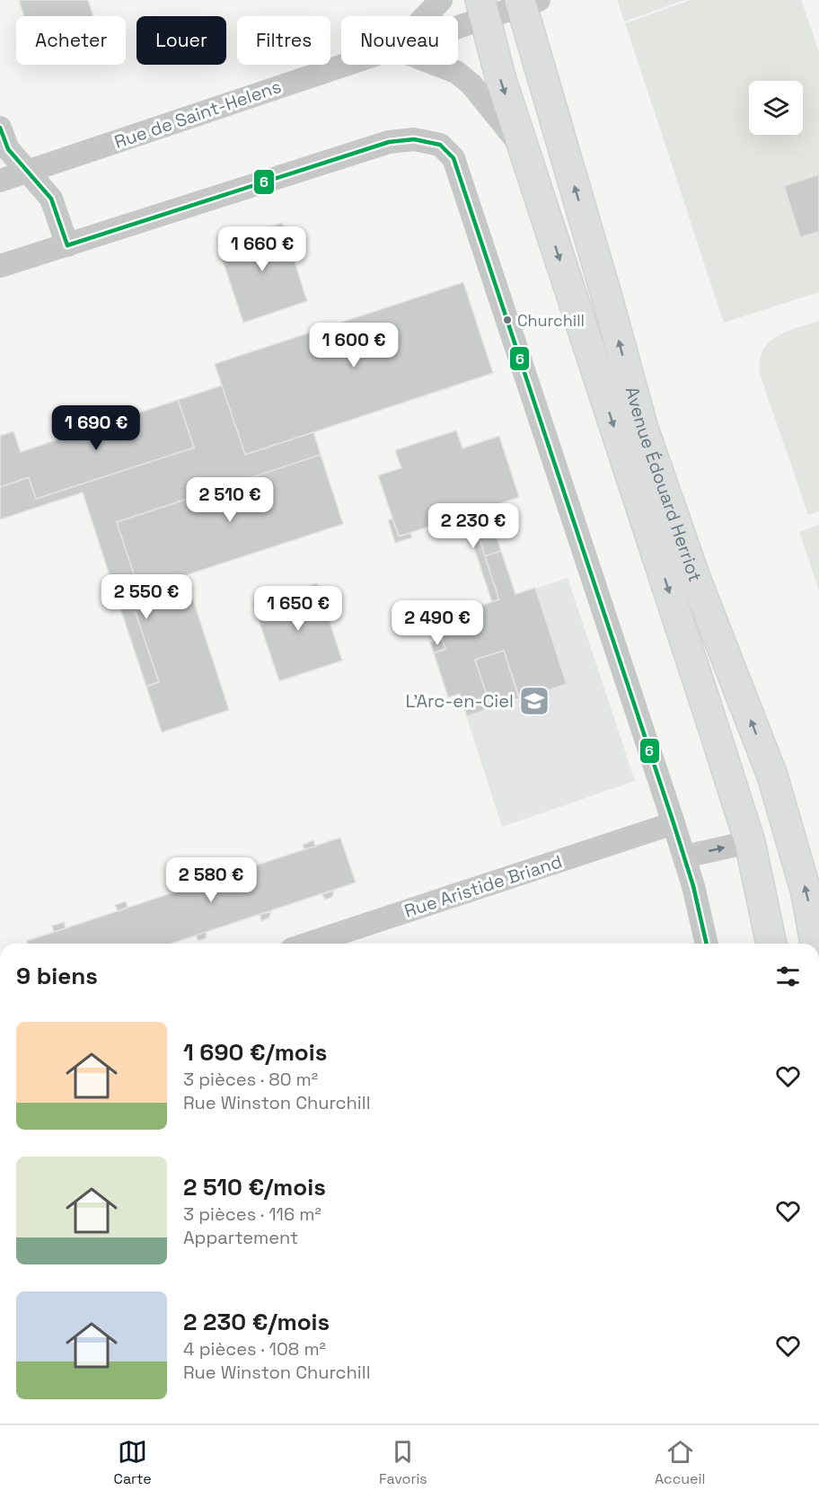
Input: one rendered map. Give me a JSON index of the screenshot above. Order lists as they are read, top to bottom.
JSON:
{
  "streets": {
    "main road": ["Avenue Édouard Herriot"],
    "street": ["Rue de Saint-Helens", "Rue Aristide Briand"]
  },
  "crossings": [
    ["Rue de Saint-Helens", "Avenue Édouard Herriot"]
  ],
  "places": {
    "other": ["Churchill"],
    "school or university": ["L'Arc-en-Ciel"]
  },
  "lines": ["transit line 6"],
  "page": {
    "chip": [
      "Acheter",
      "Louer",
      "Filtres",
      "Nouveau"
    ],
    "price": [
      "1 660 €",
      "1 600 €",
      "1 690 €",
      "2 510 €",
      "2 230 €",
      "2 550 €",
      "1 650 €",
      "2 490 €",
      "2 580 €"
    ],
    "heading": "9 biens",
    "list": [
      {
        "name": "1 690 €/mois",
        "note": "3 pièces · 80 m² · Rue Winston Churchill"
      },
      {
        "name": "2 510 €/mois",
        "note": "3 pièces · 116 m² · Appartement"
      },
      {
        "name": "2 230 €/mois",
        "note": "4 pièces · 108 m² · Rue Winston Churchill"
      }
    ],
    "tabs": ["Carte", "Favoris", "Accueil"]
  }
}
